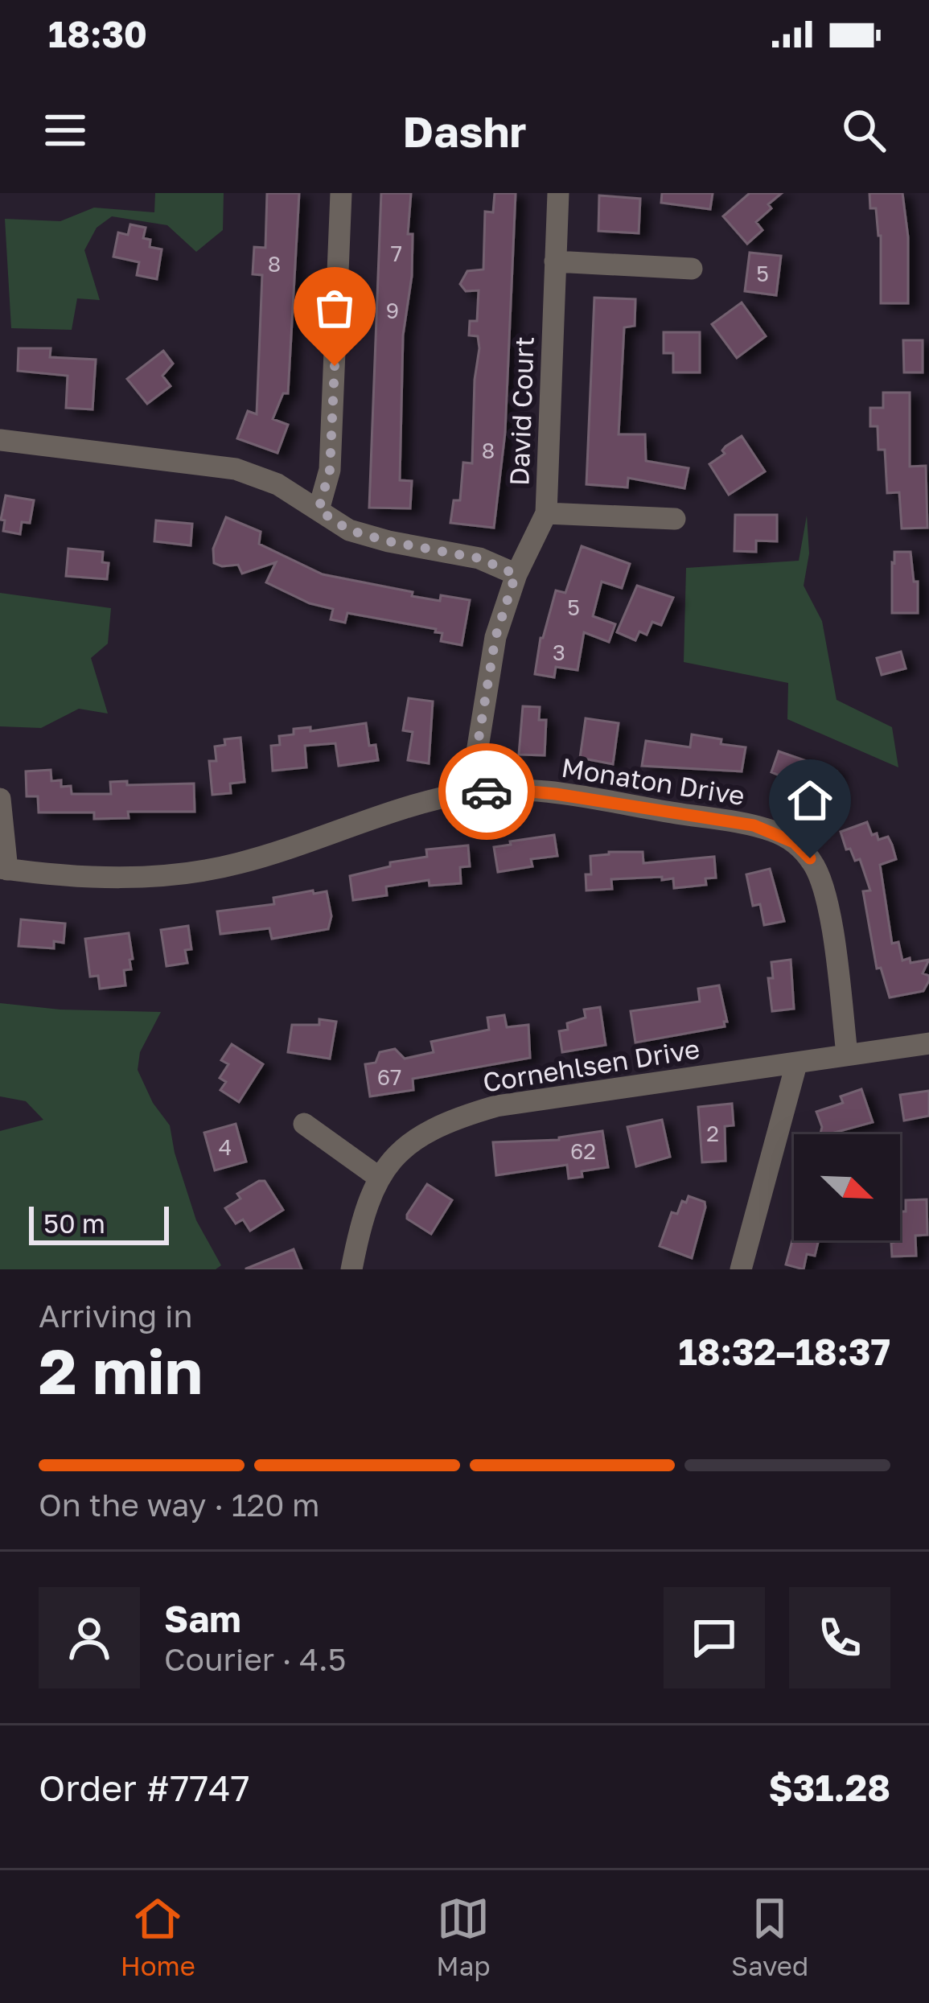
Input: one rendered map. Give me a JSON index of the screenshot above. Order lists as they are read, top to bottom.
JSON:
{
  "streets": {
    "street": ["David Court", "Monaton Drive", "Cornehlsen Drive"]
  },
  "crossings": [
    ["David Court", "Monaton Drive"],
    ["Monaton Drive", "Cornehlsen Drive"]
  ],
  "house_numbers": [
    "7",
    "8",
    "5",
    "9",
    "8",
    "5",
    "3",
    "67",
    "2",
    "4",
    "62"
  ],
  "scale_bar": "50 m",
  "north": "bottom right",
  "page": {
    "status": "18:30",
    "header": "Dashr",
    "scale": "50 m",
    "heading": ["2 min", "Arriving in", "18:32–18:37"],
    "panel": [
      "Sam",
      "Courier · 4.5",
      "Order #7747",
      "$31.28"
    ],
    "bar": "On the way · 120 m",
    "tabs": ["Home", "Map", "Saved"]
  }
}
